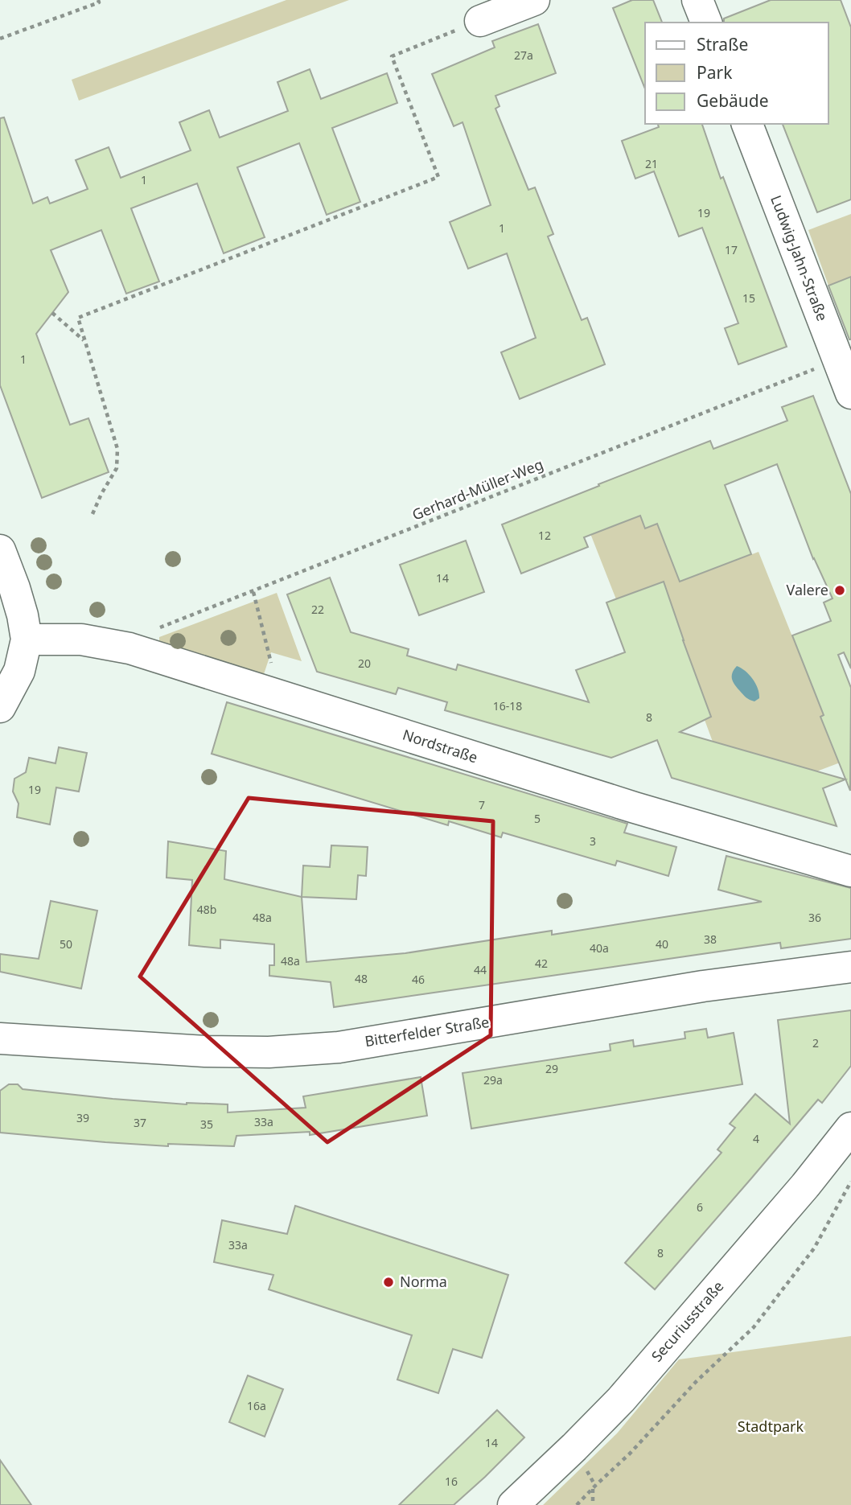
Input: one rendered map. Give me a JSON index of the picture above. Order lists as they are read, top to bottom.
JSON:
{
  "streets": {
    "street": [
      "Ludwig-Jahn-Straße",
      "Nordstraße",
      "Bitterfelder Straße",
      "Securiusstraße"
    ],
    "path": ["Gerhard-Müller-Weg"]
  },
  "crossings": [
    ["Ludwig-Jahn-Straße", "Gerhard-Müller-Weg"],
    ["Gerhard-Müller-Weg", "Nordstraße"]
  ],
  "parks": ["Stadtpark"],
  "places": ["Valere", "Norma"],
  "house_numbers": [
    "27a",
    "21",
    "1",
    "19",
    "1",
    "17",
    "15",
    "1",
    "12",
    "14",
    "22",
    "20",
    "16-18",
    "8",
    "19",
    "7",
    "5",
    "3",
    "48b",
    "48a",
    "36",
    "38",
    "50",
    "40",
    "40a",
    "48a",
    "42",
    "44",
    "48",
    "46",
    "2",
    "29",
    "29a",
    "39",
    "33a",
    "37",
    "35",
    "4",
    "6",
    "33a",
    "8",
    "16a",
    "14",
    "16"
  ],
  "legend": ["Straße", "Park", "Gebäude"]
}
